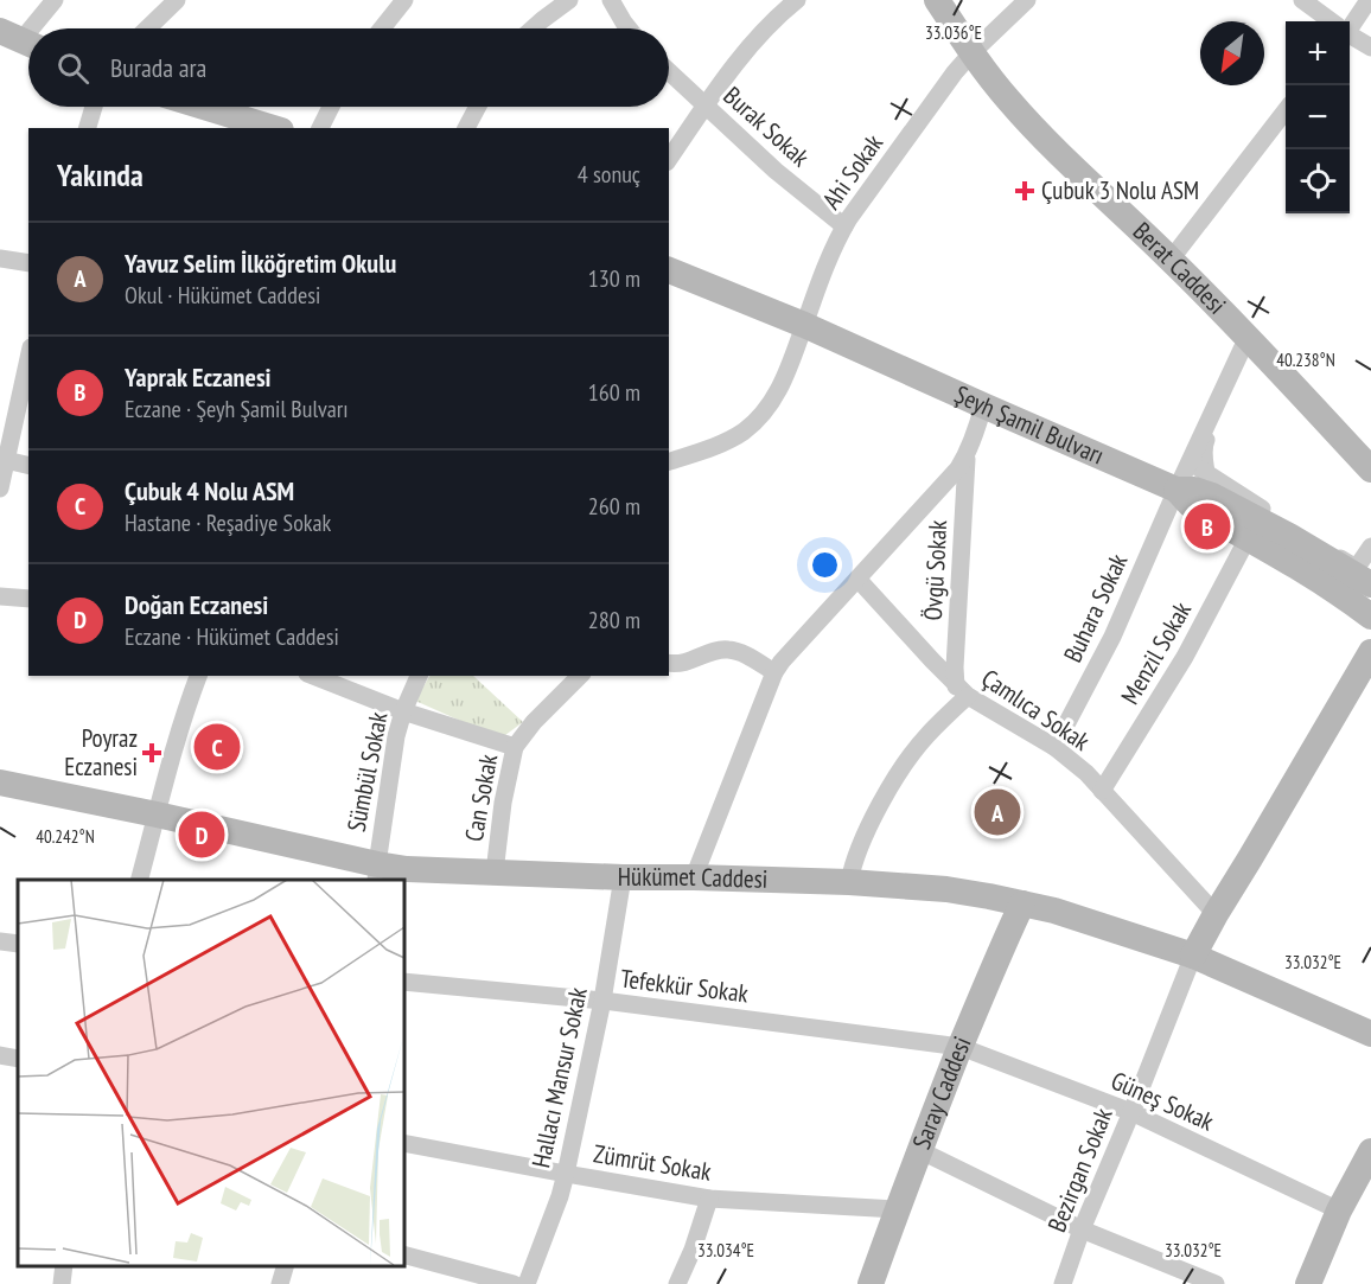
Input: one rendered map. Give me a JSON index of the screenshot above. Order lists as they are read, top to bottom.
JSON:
{
  "streets": {
    "main road": [
      "Berat Caddesi",
      "Şeyh Şamil Bulvarı",
      "Hükümet Caddesi",
      "Saray Caddesi"
    ],
    "street": [
      "Burak Sokak",
      "Ahi Sokak",
      "Övgü Sokak",
      "Buhara Sokak",
      "Menzil Sokak",
      "Çamlıca Sokak",
      "Sümbül Sokak",
      "Can Sokak",
      "Tefekkür Sokak",
      "Hallacı Mansur Sokak",
      "Güneş Sokak",
      "Zümrüt Sokak",
      "Bezirgan Sokak"
    ]
  },
  "crossings": [
    ["Burak Sokak", "Ahi Sokak"],
    ["Ahi Sokak", "Berat Caddesi"],
    ["Ahi Sokak", "Şeyh Şamil Bulvarı"],
    ["Berat Caddesi", "Buhara Sokak"],
    ["Şeyh Şamil Bulvarı", "Buhara Sokak"],
    ["Şeyh Şamil Bulvarı", "Menzil Sokak"],
    ["Övgü Sokak", "Çamlıca Sokak"],
    ["Buhara Sokak", "Çamlıca Sokak"],
    ["Menzil Sokak", "Çamlıca Sokak"],
    ["Sümbül Sokak", "Hükümet Caddesi"],
    ["Can Sokak", "Hükümet Caddesi"],
    ["Hükümet Caddesi", "Hallacı Mansur Sokak"],
    ["Hükümet Caddesi", "Saray Caddesi"],
    ["Hükümet Caddesi", "Bezirgan Sokak"],
    ["Tefekkür Sokak", "Hallacı Mansur Sokak"],
    ["Tefekkür Sokak", "Saray Caddesi"],
    ["Tefekkür Sokak", "Güneş Sokak"],
    ["Hallacı Mansur Sokak", "Zümrüt Sokak"],
    ["Saray Caddesi", "Güneş Sokak"],
    ["Saray Caddesi", "Zümrüt Sokak"],
    ["Güneş Sokak", "Bezirgan Sokak"]
  ],
  "places": {
    "health": ["Çubuk 3 Nolu ASM", "Poyraz Eczanesi"]
  },
  "north": "bottom left",
  "page": {
    "map_buttons": ["+", "−"],
    "search": "Burada ara",
    "heading": ["Yakında", "4 sonuç"],
    "list": [
      {
        "mark": "A",
        "name": "Yavuz Selim İlköğretim Okulu",
        "note": "Okul · Hükümet Caddesi",
        "value": "130 m"
      },
      {
        "mark": "B",
        "name": "Yaprak Eczanesi",
        "note": "Eczane · Şeyh Şamil Bulvarı",
        "value": "160 m"
      },
      {
        "mark": "C",
        "name": "Çubuk 4 Nolu ASM",
        "note": "Hastane · Reşadiye Sokak",
        "value": "260 m"
      },
      {
        "mark": "D",
        "name": "Doğan Eczanesi",
        "note": "Eczane · Hükümet Caddesi",
        "value": "280 m"
      }
    ],
    "pins": [
      "B",
      "C",
      "A",
      "D"
    ]
  },
  "coordinates": [
    "33.036°E",
    "40.238°N",
    "40.242°N",
    "33.032°E",
    "33.034°E"
  ]
}
